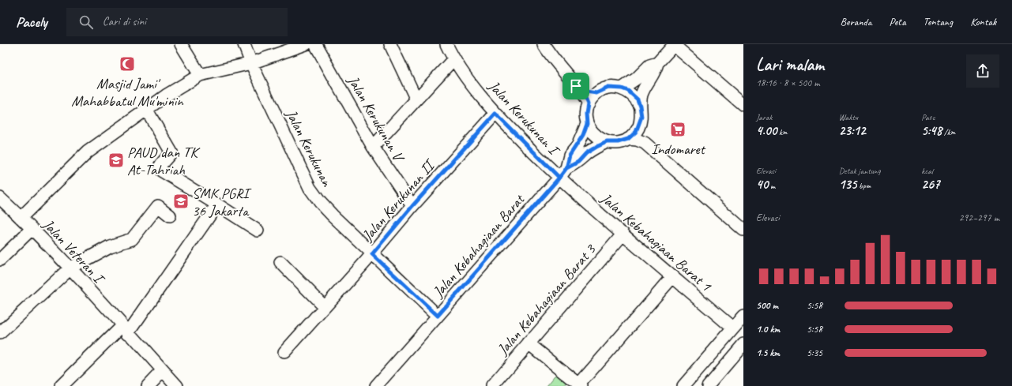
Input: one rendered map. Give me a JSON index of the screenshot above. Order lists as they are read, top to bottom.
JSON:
{
  "streets": {
    "street": [
      "Jalan Kerukunan I",
      "Jalan Kerukunan V",
      "Jalan Kerukunan",
      "Jalan Kerukunan II",
      "Jalan Kebahagiaan Barat 1",
      "Jalan Kebahagiaan Barat",
      "Jalan Veteran I",
      "Jalan Kebahagiaan Barat 3"
    ]
  },
  "crossings": [
    ["Jalan Kerukunan I", "Jalan Kerukunan II"],
    ["Jalan Kerukunan I", "Jalan Kebahagiaan Barat 1"],
    ["Jalan Kerukunan I", "Jalan Kebahagiaan Barat"],
    ["Jalan Kerukunan V", "Jalan Kerukunan II"],
    ["Jalan Kerukunan", "Jalan Kerukunan II"],
    ["Jalan Kerukunan", "Jalan Kebahagiaan Barat"],
    ["Jalan Kebahagiaan Barat 1", "Jalan Kebahagiaan Barat"],
    ["Jalan Kebahagiaan Barat 1", "Jalan Kebahagiaan Barat 3"]
  ],
  "places": {
    "mosque": ["Masjid Jami' Mahabbatul Mu'minin"],
    "supermarket": ["Indomaret"],
    "school or university": ["PAUD dan TK At-Tahriah", "SMK PGRI 36 Jakarta"]
  },
  "page": {
    "header": "Pacely",
    "search": "Cari di sini",
    "nav": [
      "Beranda",
      "Peta",
      "Tentang",
      "Kontak"
    ],
    "heading": ["Lari malam", "18:16 · 8 × 500 m"],
    "stats": [
      ["Jarak", "4.00 km"],
      ["Waktu", "23:12"],
      ["Pace", "5:48 /km"],
      ["Elevasi", "40 m"],
      ["Detak jantung", "135 bpm"],
      ["kcal", "267"]
    ],
    "chart": ["Elevasi", "292–297 m"],
    "list": [
      {
        "name": "500 m",
        "note": "5:58"
      },
      {
        "name": "1.0 km",
        "note": "5:58"
      },
      {
        "name": "1.5 km",
        "note": "5:35"
      }
    ]
  }
}
